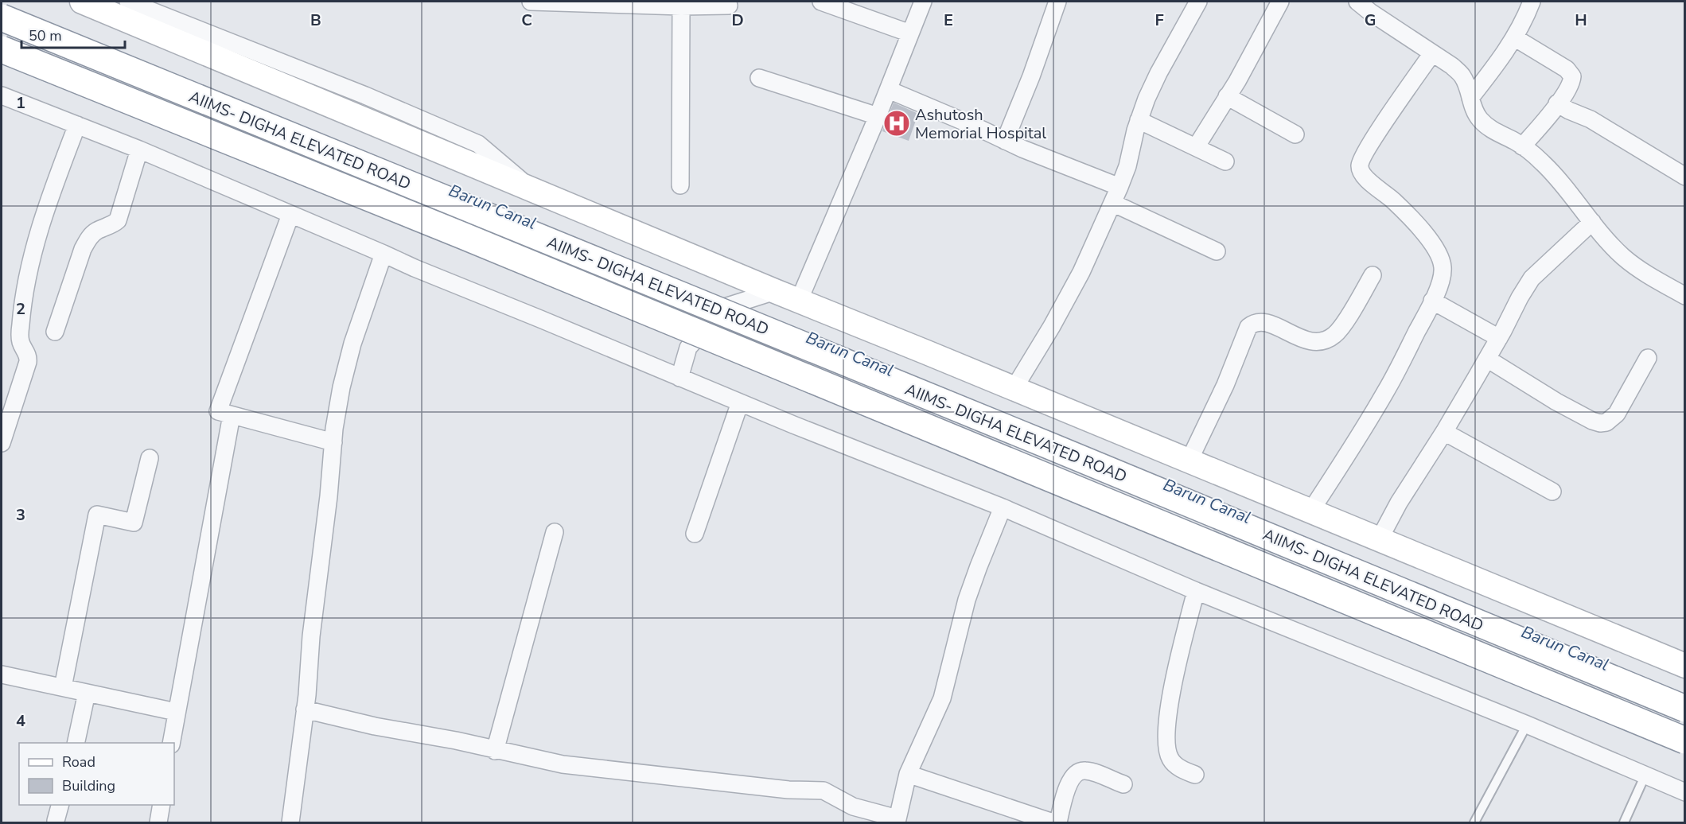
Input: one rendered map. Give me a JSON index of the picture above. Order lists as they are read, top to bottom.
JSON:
{
  "streets": {
    "highway": ["AIIMS- DIGHA ELEVATED ROAD"]
  },
  "water": ["Barun Canal"],
  "places": {
    "hospital": ["Ashutosh Memorial Hospital"]
  },
  "legend": ["Road", "Building"],
  "scale_bar": "50 m",
  "grid": {
    "columns": [
      "B",
      "C",
      "D",
      "E",
      "F",
      "G",
      "H"
    ],
    "rows": [
      "1",
      "2",
      "3",
      "4"
    ]
  }
}
